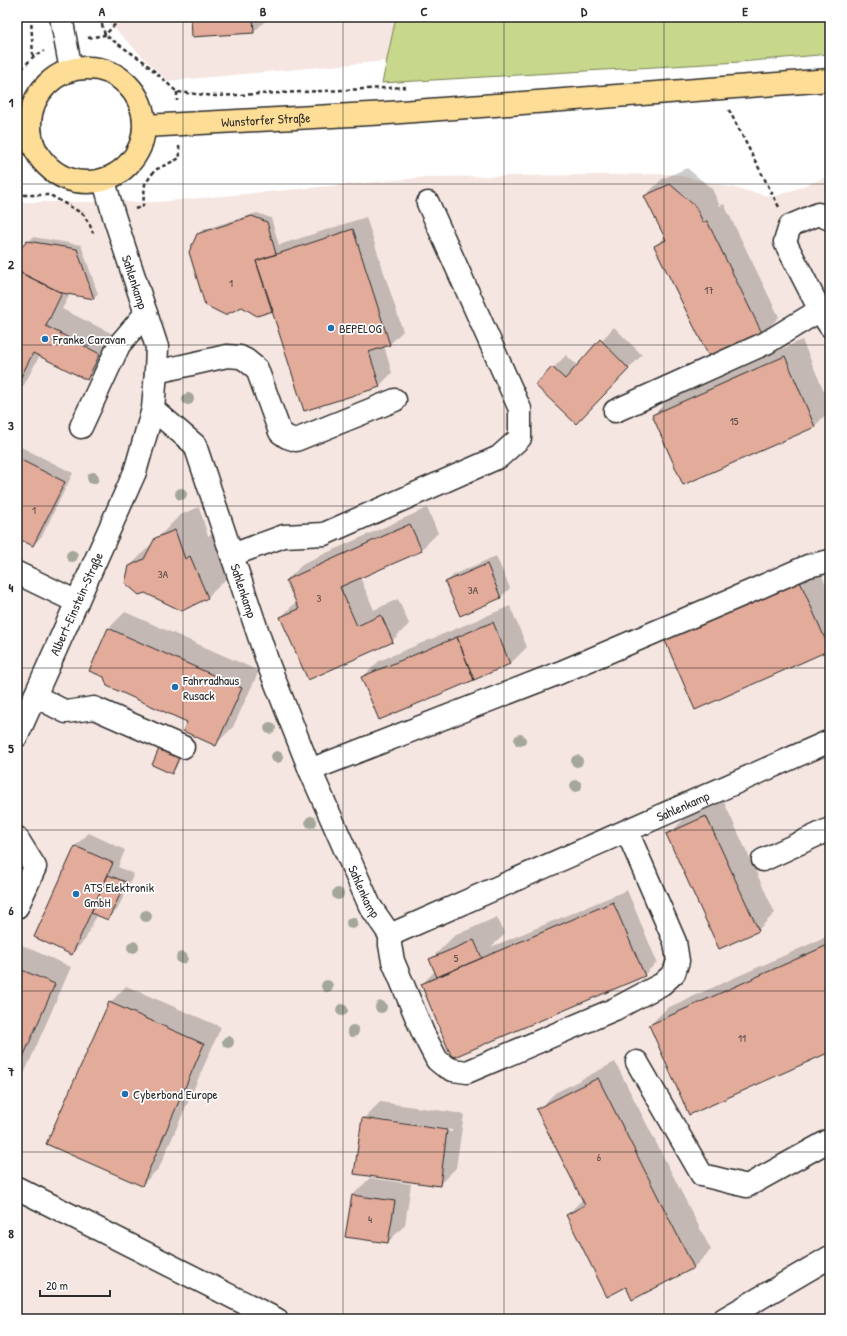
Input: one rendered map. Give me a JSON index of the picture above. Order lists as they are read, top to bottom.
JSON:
{
  "streets": {
    "main road": ["Wunstorfer Straße"],
    "street": ["Sahlenkamp", "Albert-Einstein-Straße"]
  },
  "crossings": [
    ["Wunstorfer Straße", "Sahlenkamp"],
    ["Sahlenkamp", "Albert-Einstein-Straße"]
  ],
  "places": [
    "BEPELOG",
    "Franke Caravan",
    "Fahrradhaus Rusack",
    "ATS Elektronik GmbH",
    "Cyberbond Europe"
  ],
  "house_numbers": [
    "1",
    "17",
    "15",
    "1",
    "3A",
    "3A",
    "3",
    "5",
    "11",
    "6",
    "4"
  ],
  "scale_bar": "20 m",
  "grid": {
    "columns": [
      "A",
      "B",
      "C",
      "D",
      "E"
    ],
    "rows": [
      "1",
      "2",
      "3",
      "4",
      "5",
      "6",
      "7",
      "8"
    ]
  }
}
